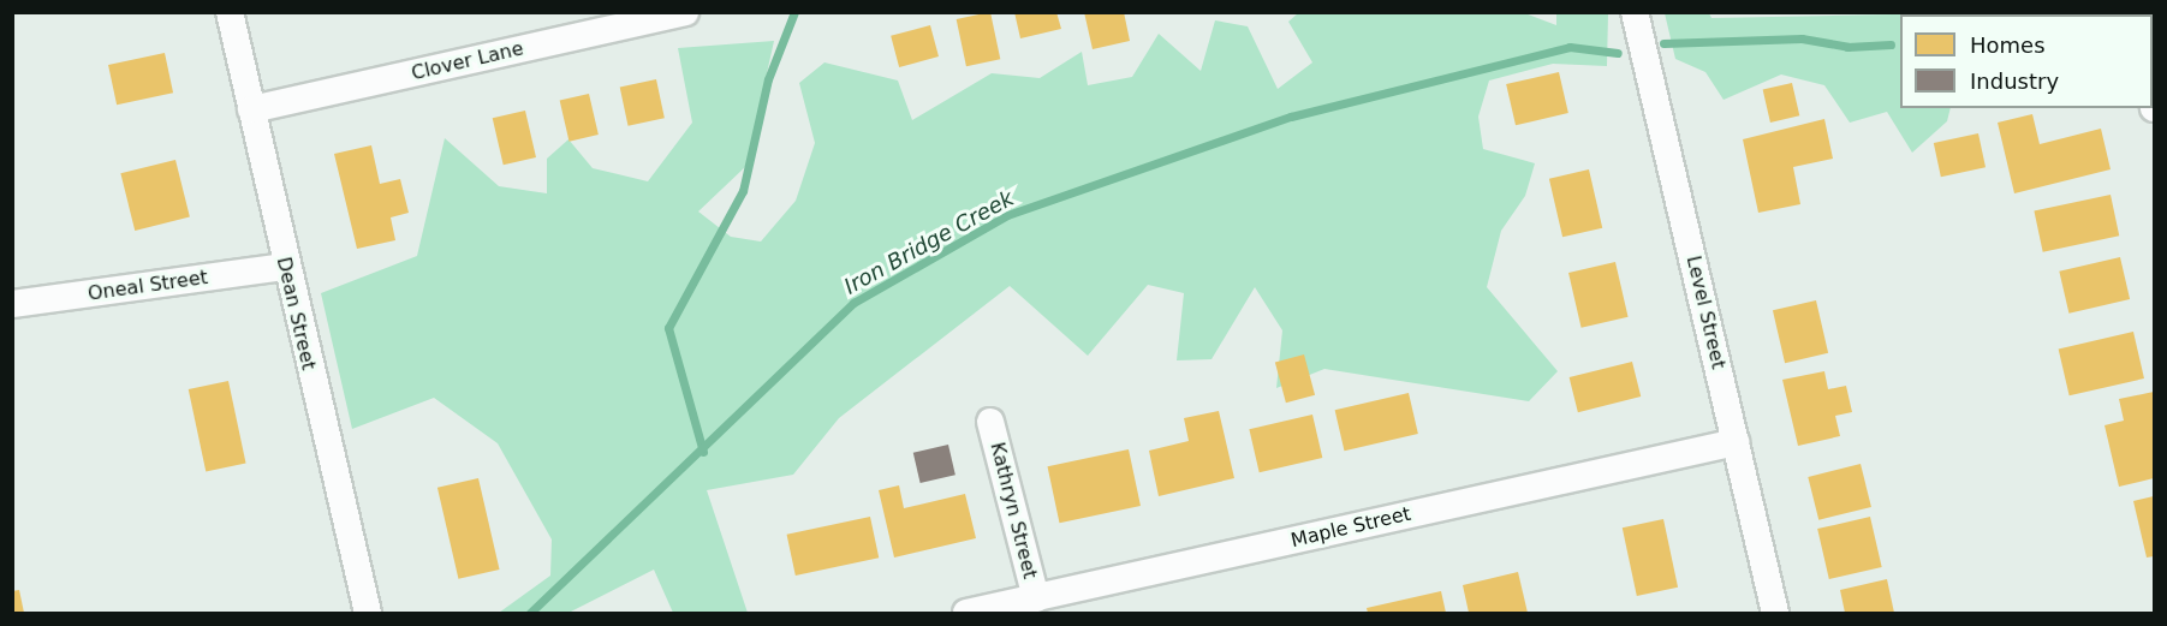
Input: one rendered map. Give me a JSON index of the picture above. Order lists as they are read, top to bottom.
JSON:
{
  "streets": {
    "street": [
      "Clover Lane",
      "Oneal Street",
      "Level Street",
      "Dean Street",
      "Kathryn Street",
      "Maple Street"
    ]
  },
  "crossings": [
    ["Clover Lane", "Dean Street"],
    ["Oneal Street", "Dean Street"],
    ["Level Street", "Maple Street"],
    ["Kathryn Street", "Maple Street"]
  ],
  "water": ["Iron Bridge Creek"],
  "legend": ["Homes", "Industry"]
}
